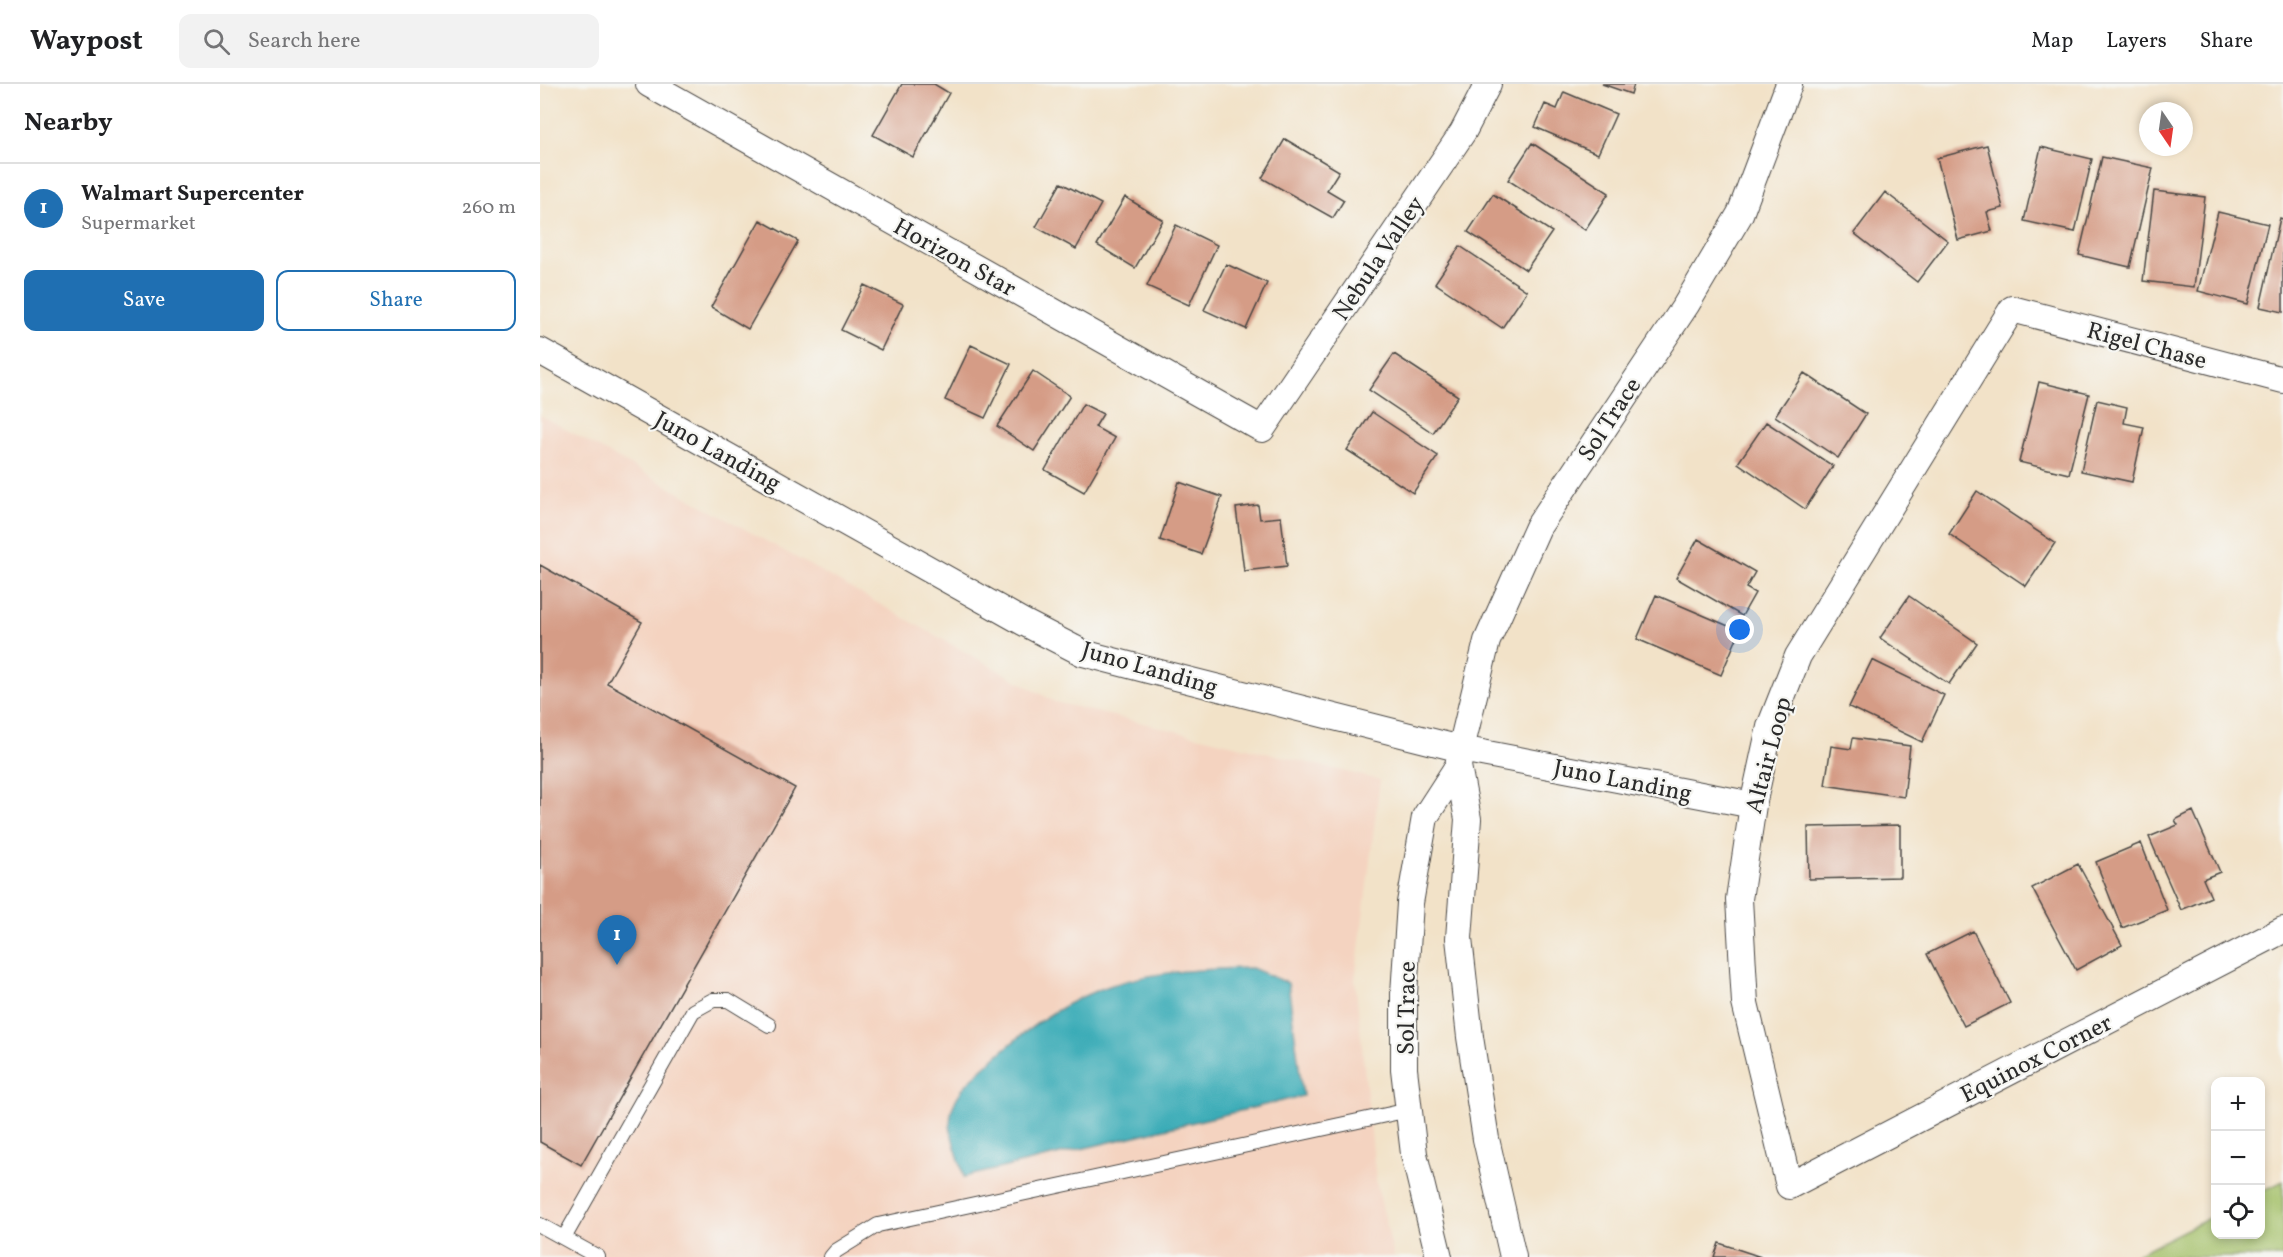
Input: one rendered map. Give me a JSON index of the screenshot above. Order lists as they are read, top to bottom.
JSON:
{
  "streets": {
    "street": [
      "Horizon Star",
      "Nebula Valley",
      "Rigel Chase",
      "Sol Trace",
      "Juno Landing",
      "Altair Loop",
      "Equinox Corner"
    ]
  },
  "crossings": [
    ["Horizon Star", "Nebula Valley"],
    ["Rigel Chase", "Altair Loop"],
    ["Sol Trace", "Juno Landing"],
    ["Juno Landing", "Altair Loop"],
    ["Altair Loop", "Equinox Corner"]
  ],
  "north": "bottom",
  "page": {
    "header": "Waypost",
    "search": "Search here",
    "nav": ["Map", "Layers", "Share"],
    "heading": "Nearby",
    "list": [
      {
        "mark": "1",
        "name": "Walmart Supercenter",
        "note": "Supermarket",
        "value": "260 m"
      }
    ],
    "buttons": ["Save", "Share"],
    "pins": "1",
    "map_buttons": ["+", "−"]
  }
}
